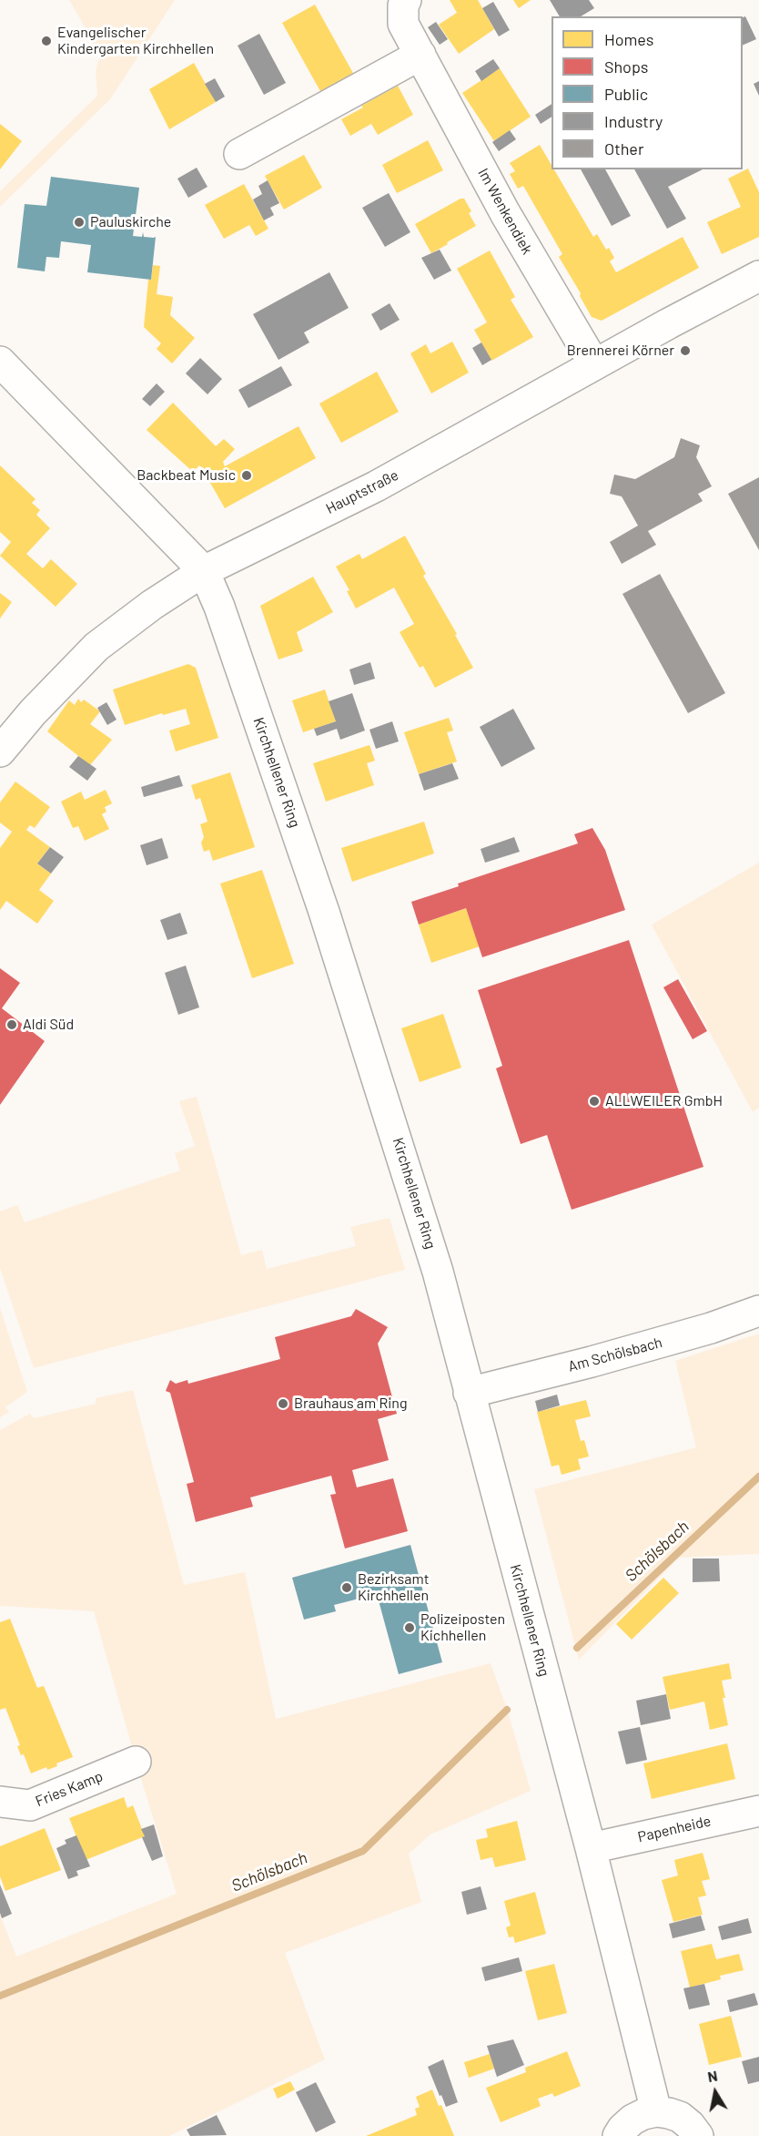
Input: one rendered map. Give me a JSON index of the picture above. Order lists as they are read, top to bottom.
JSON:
{
  "streets": {
    "street": [
      "Im Wenkendiek",
      "Hauptstraße",
      "Kirchhellener Ring",
      "Am Schölsbach",
      "Fries Kamp",
      "Papenheide"
    ]
  },
  "crossings": [
    ["Im Wenkendiek", "Hauptstraße"],
    ["Hauptstraße", "Kirchhellener Ring"],
    ["Kirchhellener Ring", "Am Schölsbach"],
    ["Kirchhellener Ring", "Papenheide"]
  ],
  "water": ["Schölsbach"],
  "places": [
    "Evangelischer Kindergarten Kirchhellen",
    "Pauluskirche",
    "Brennerei Körner",
    "Backbeat Music",
    "Aldi Süd",
    "ALLWEILER GmbH",
    "Brauhaus am Ring",
    "Bezirksamt Kirchhellen",
    "Polizeiposten Kichhellen"
  ],
  "legend": [
    "Homes",
    "Shops",
    "Public",
    "Industry",
    "Other"
  ],
  "north": "top"
}
